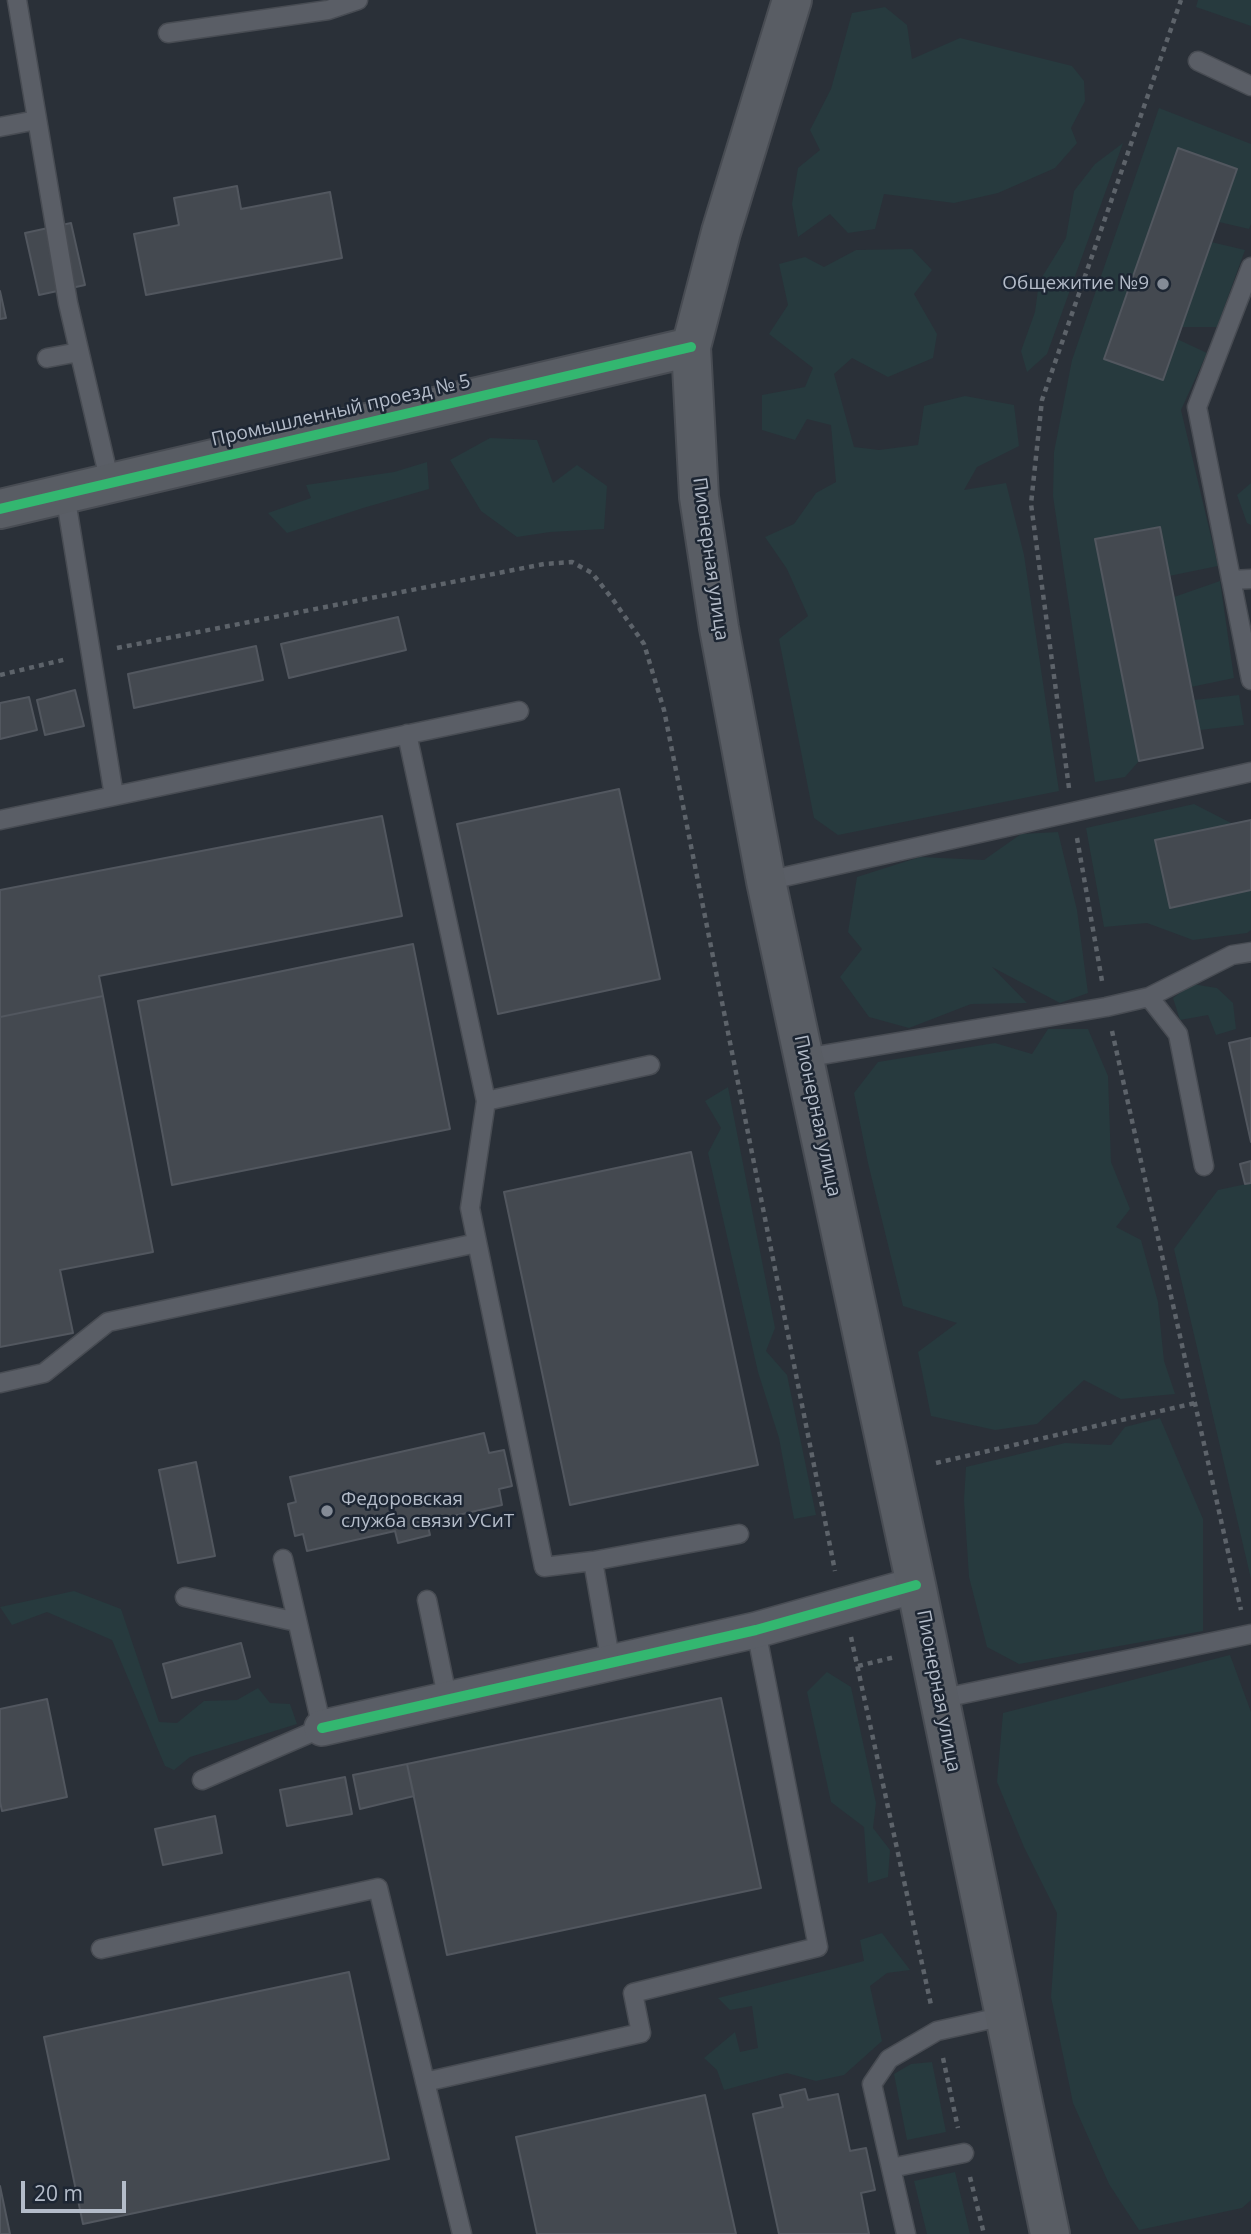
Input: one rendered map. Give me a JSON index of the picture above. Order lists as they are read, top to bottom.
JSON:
{
  "streets": {
    "main road": ["Промышленный проезд № 5", "Пионерная улица"]
  },
  "crossings": [
    ["Промышленный проезд № 5", "Пионерная улица"]
  ],
  "places": ["Общежитие №9", "Федоровская служба связи УСиТ"],
  "scale_bar": "20 m"
}
